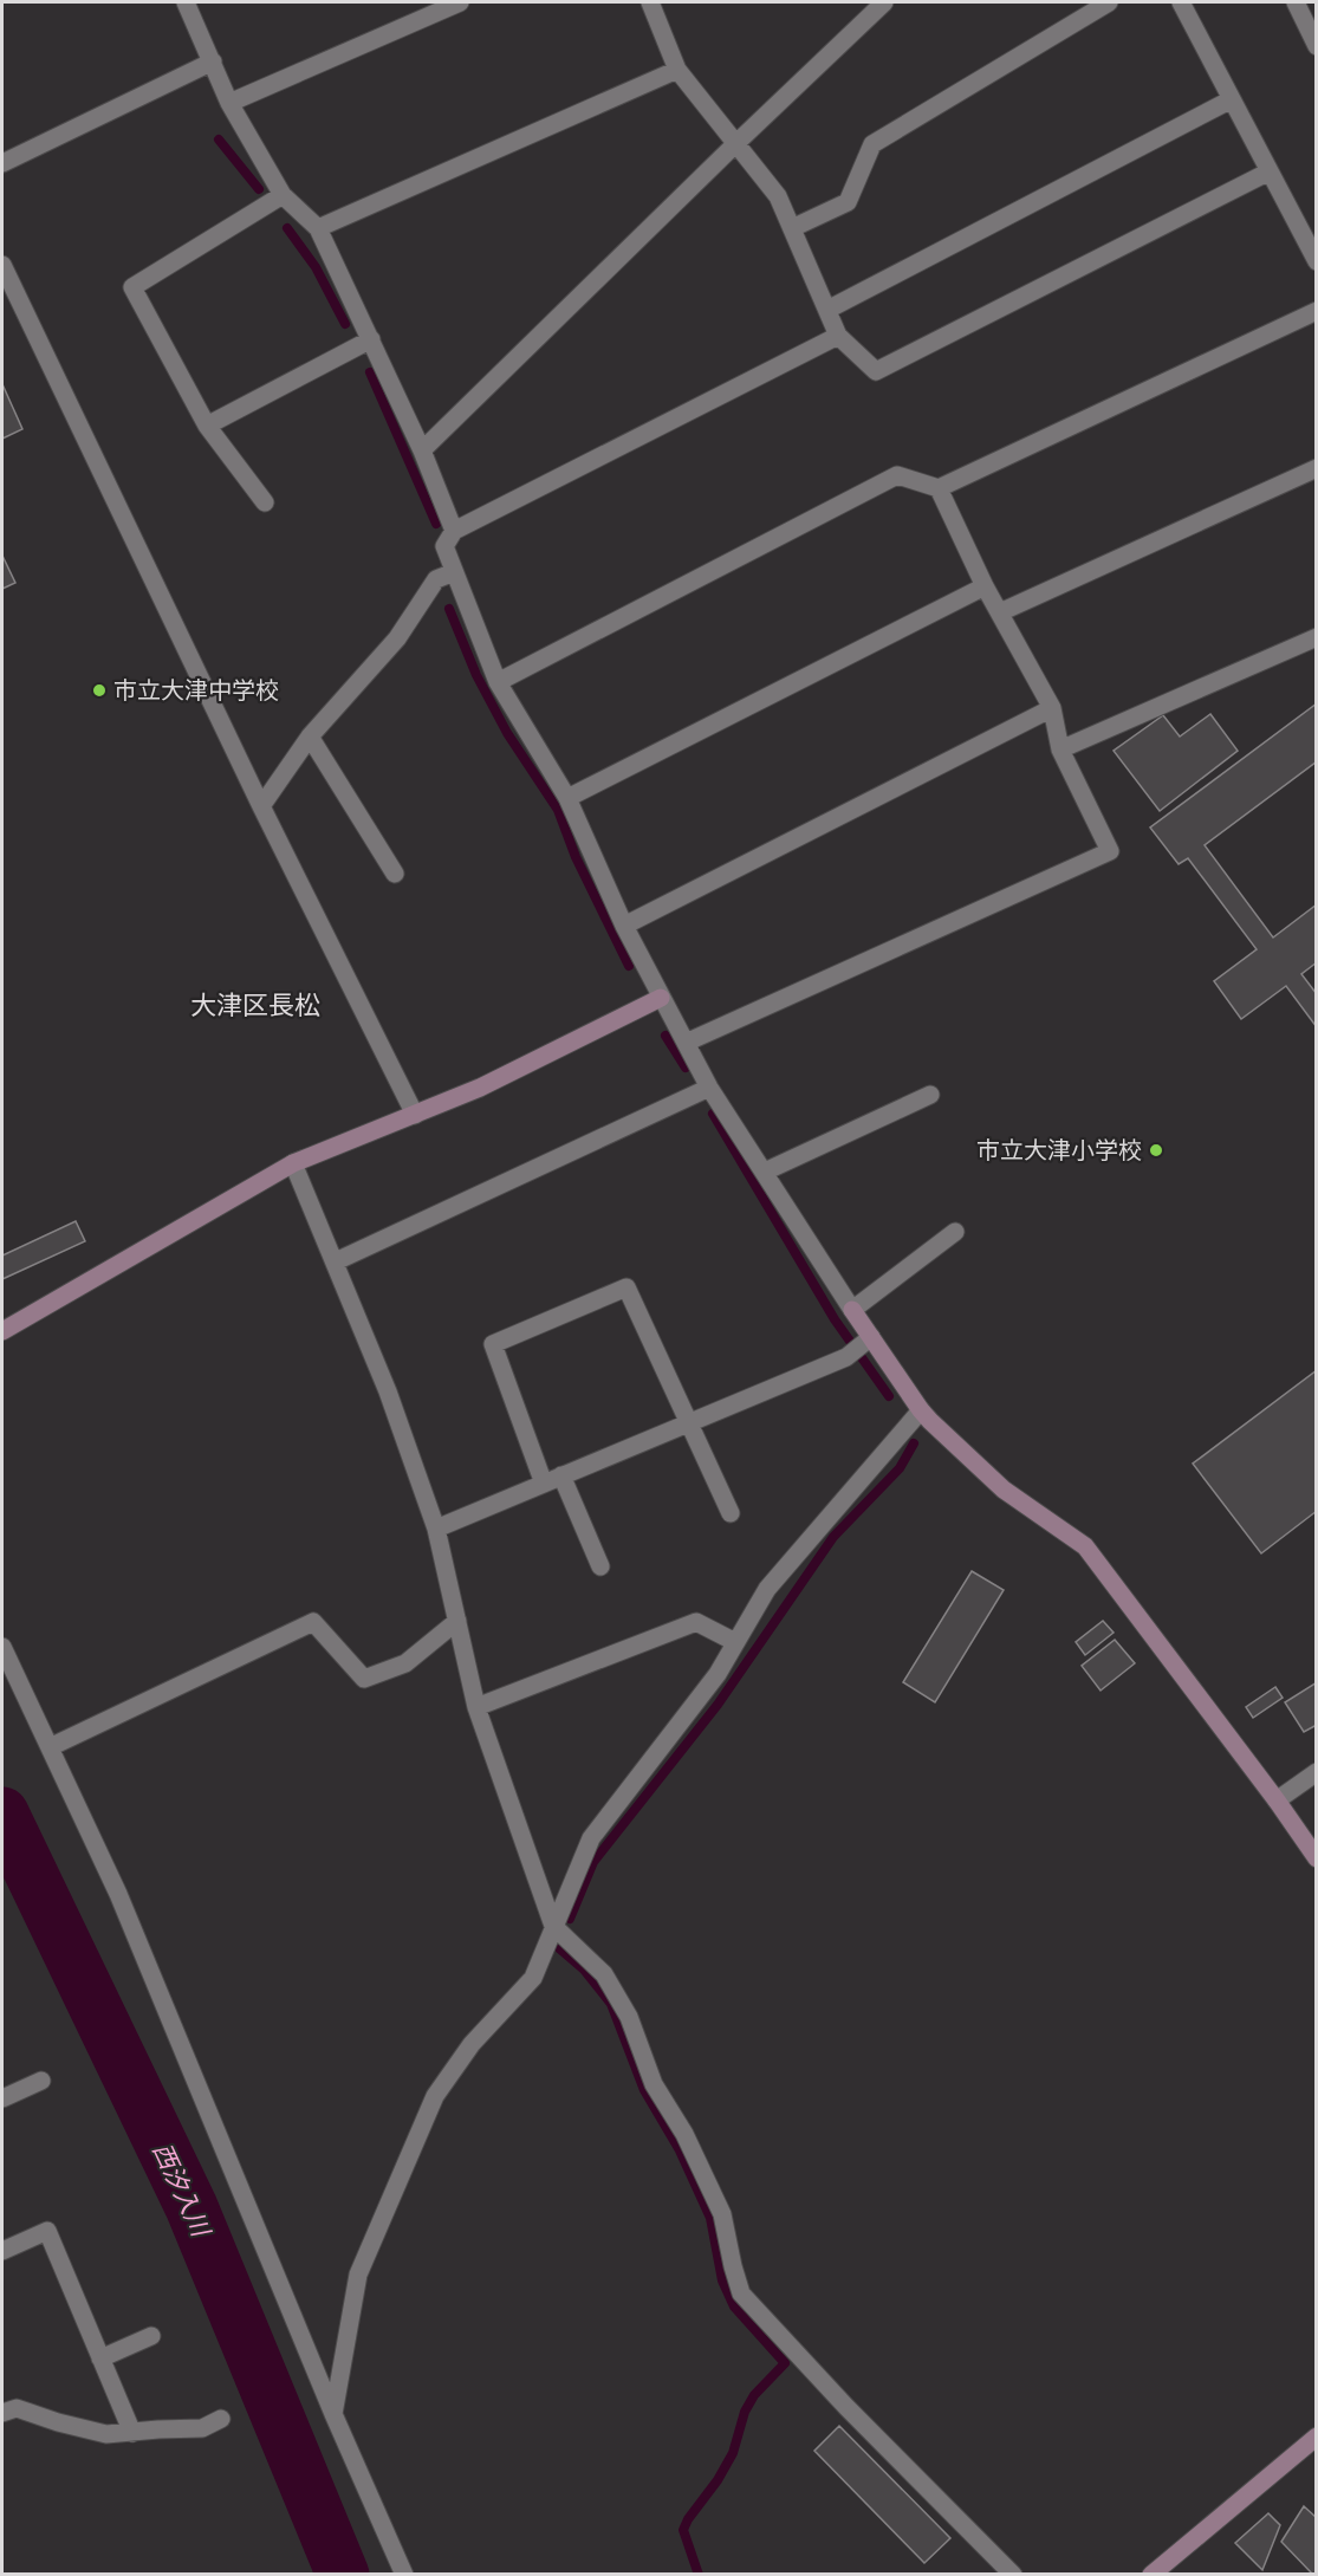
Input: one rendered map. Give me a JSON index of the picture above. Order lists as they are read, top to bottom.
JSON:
{
  "districts": ["大津区長松"],
  "water": ["西汐入川"],
  "places": ["市立大津中学校", "市立大津小学校"]
}
